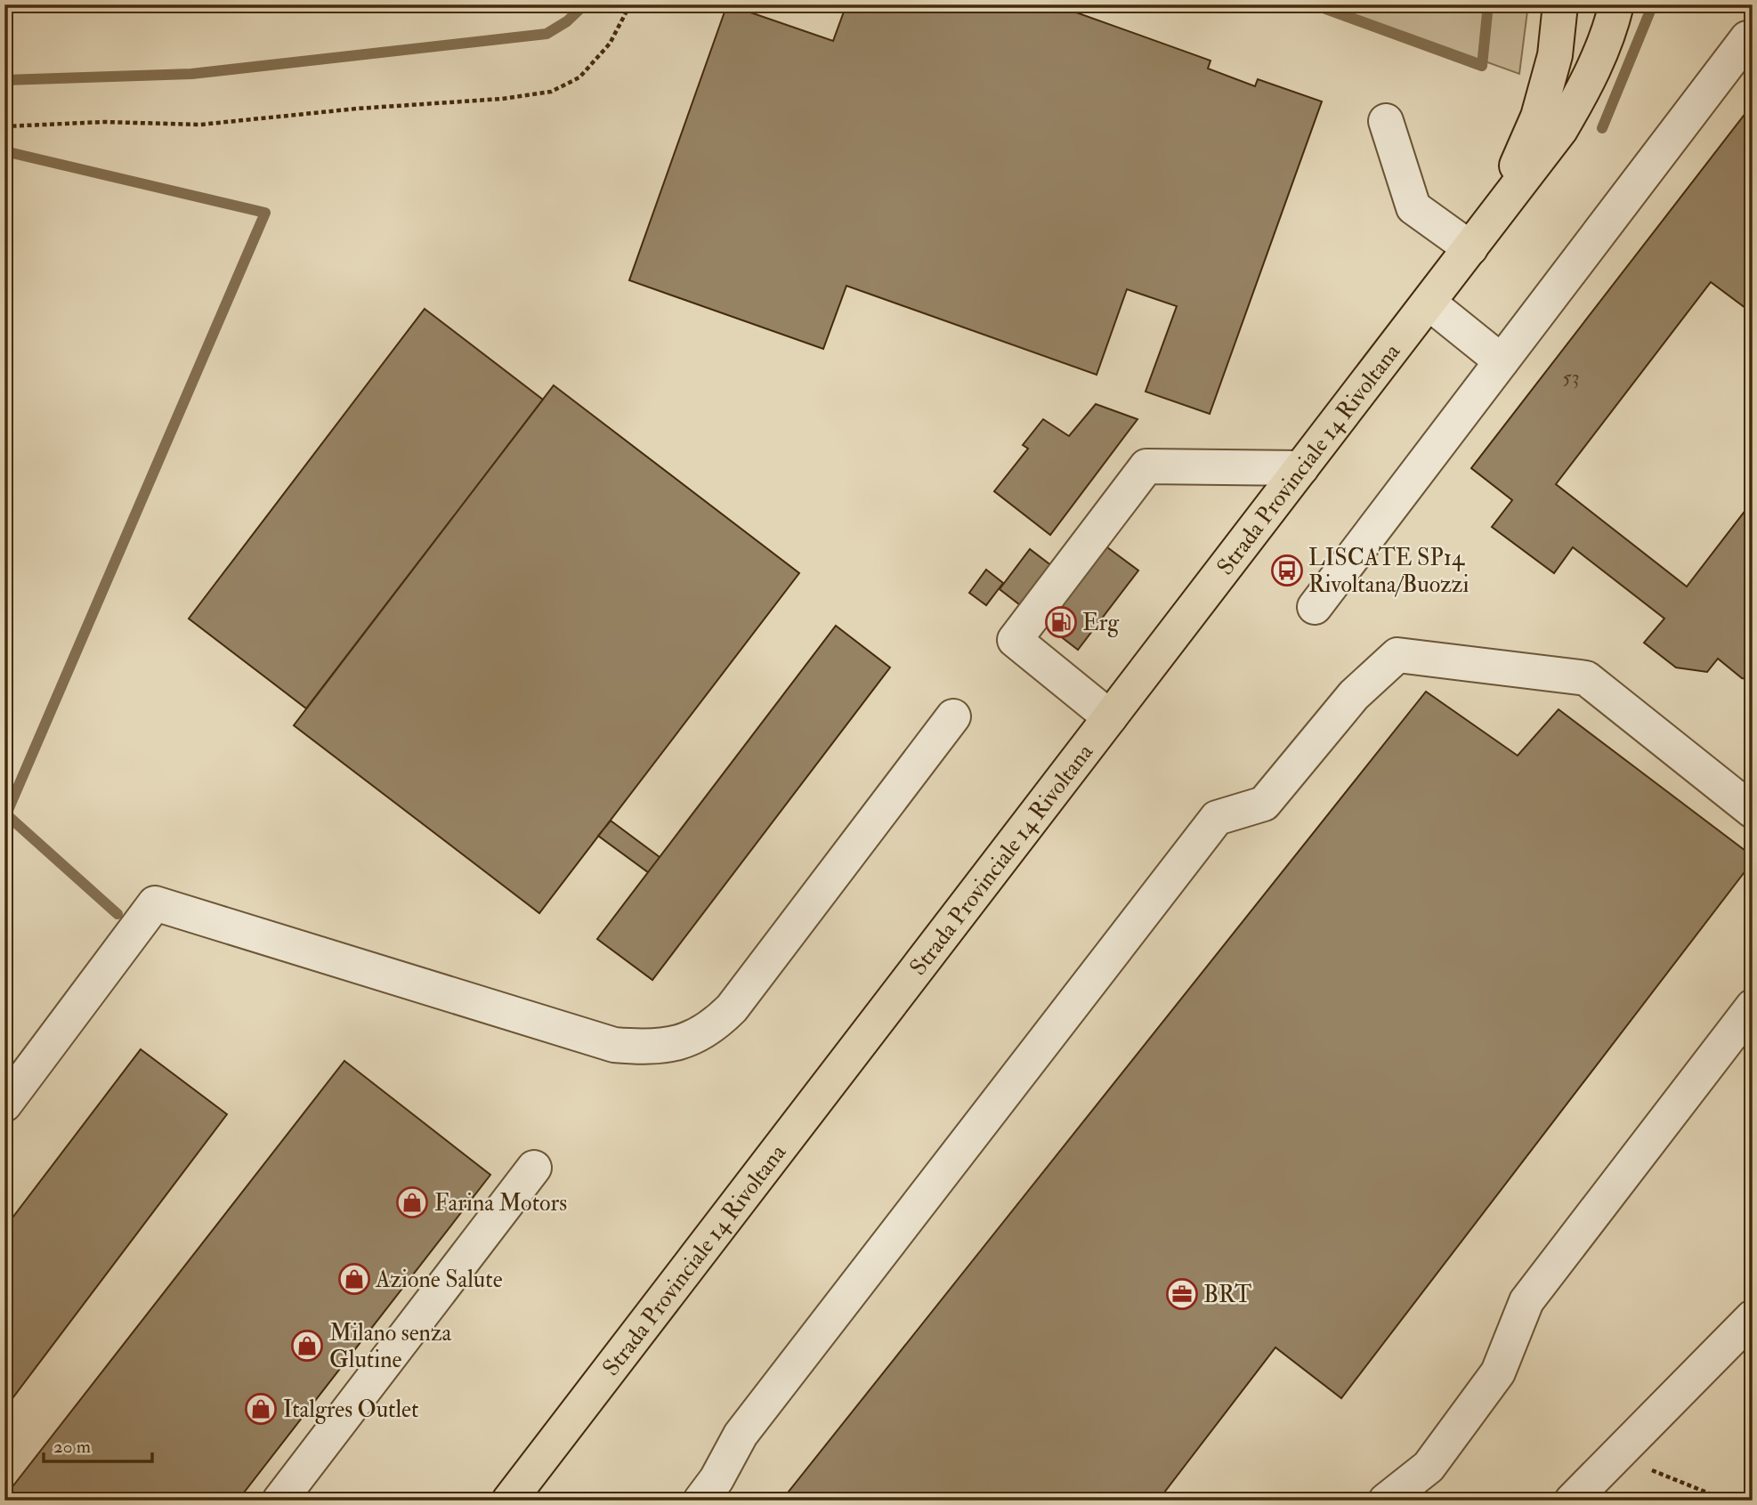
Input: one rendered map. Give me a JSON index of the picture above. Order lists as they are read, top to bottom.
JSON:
{
  "streets": {
    "main road": ["Strada Provinciale 14 Rivoltana"]
  },
  "places": {
    "bus stop": ["LISCATE SP14 Rivoltana/Buozzi"],
    "fuel station": ["Erg"],
    "shop": [
      "Farina Motors",
      "Azione Salute",
      "Milano senza Glutine",
      "Italgres Outlet"
    ],
    "office": ["BRT"]
  },
  "house_numbers": ["53"],
  "scale_bar": "20 m"
}
